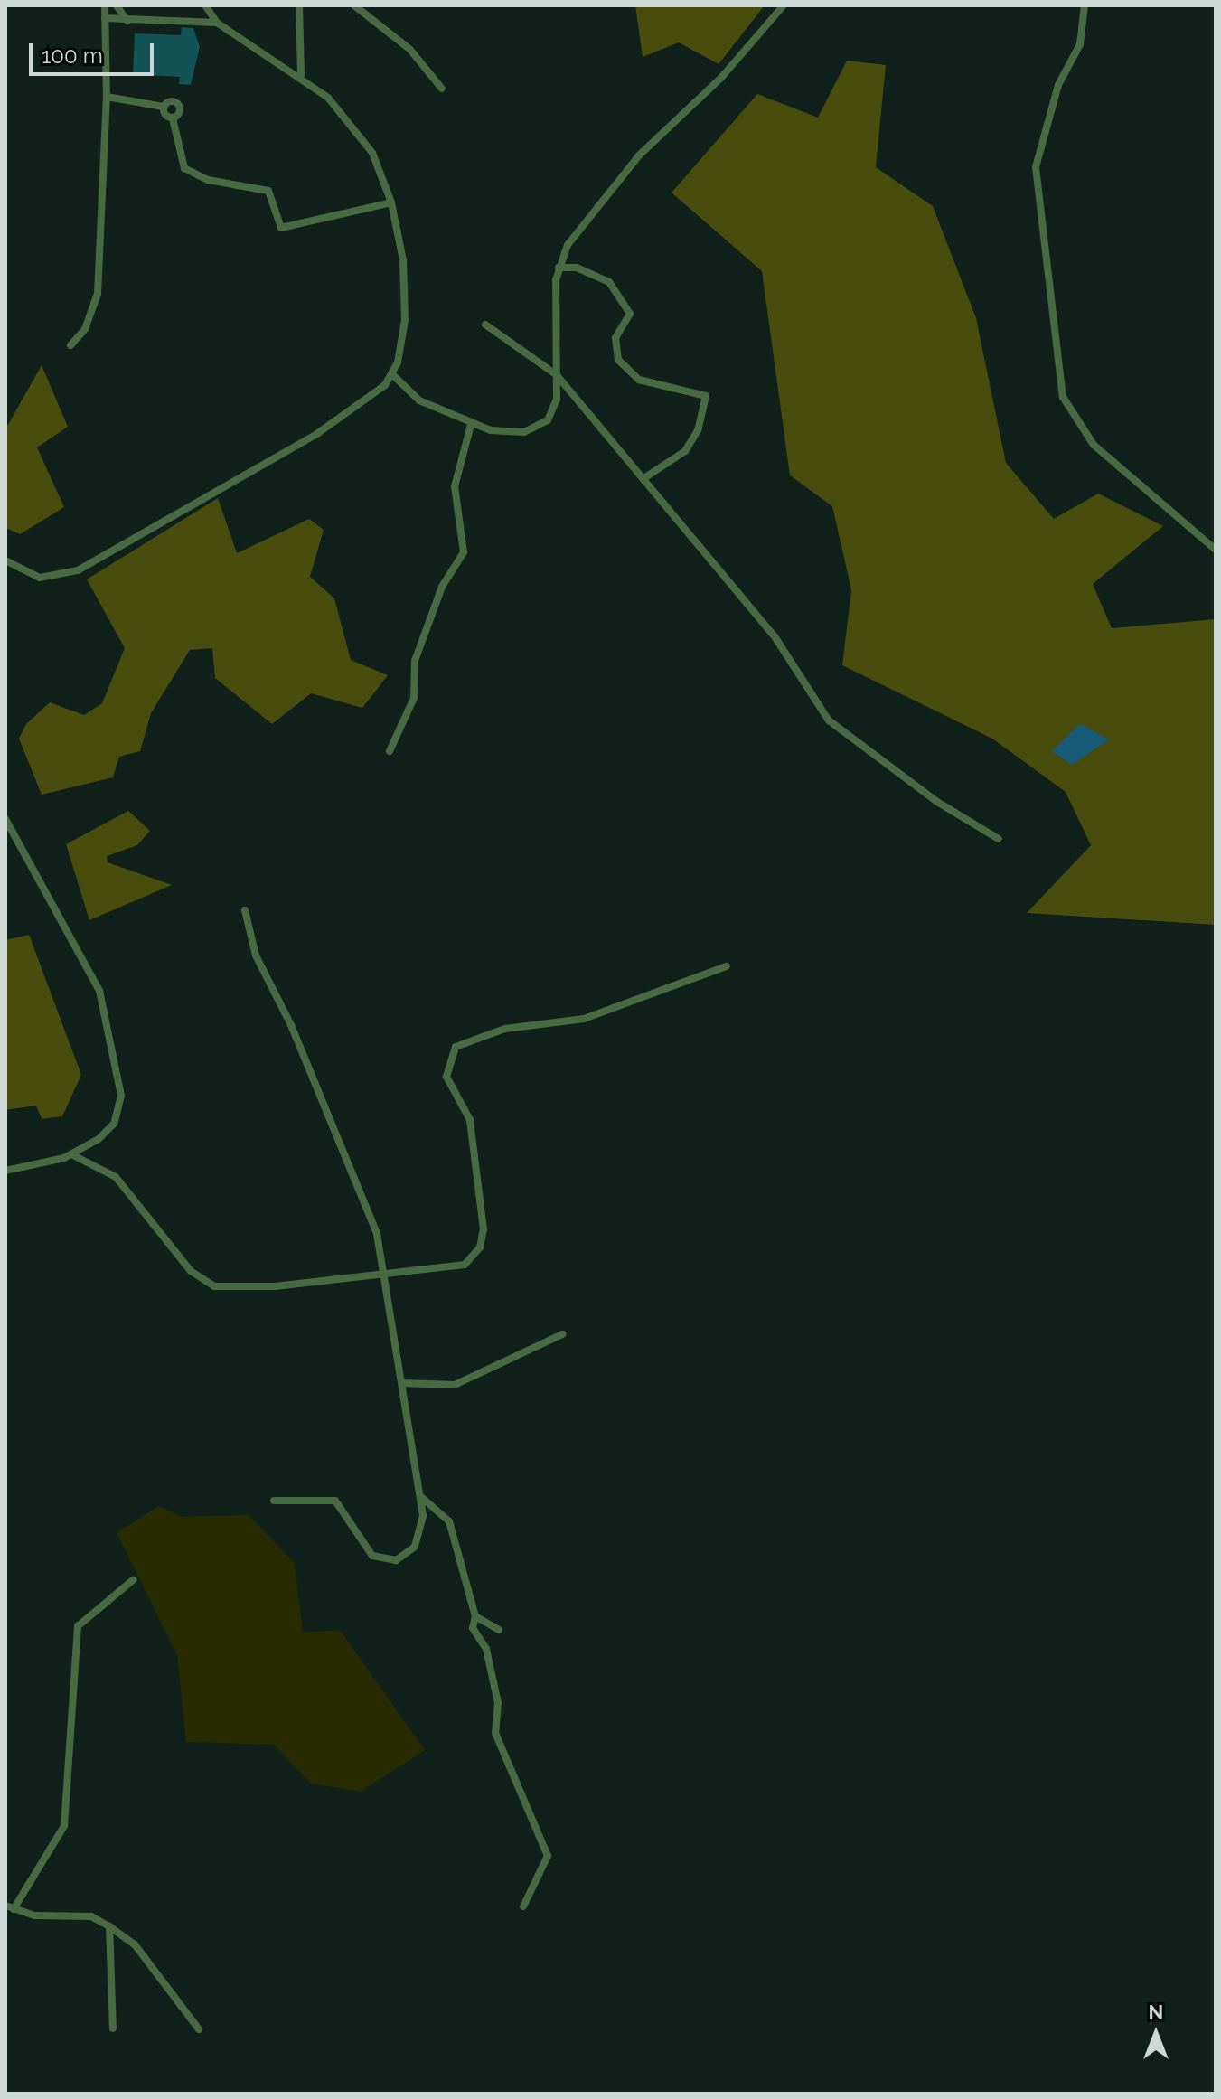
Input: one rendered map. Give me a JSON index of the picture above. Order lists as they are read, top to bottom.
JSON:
{
  "scale_bar": "100 m",
  "north": "top"
}
